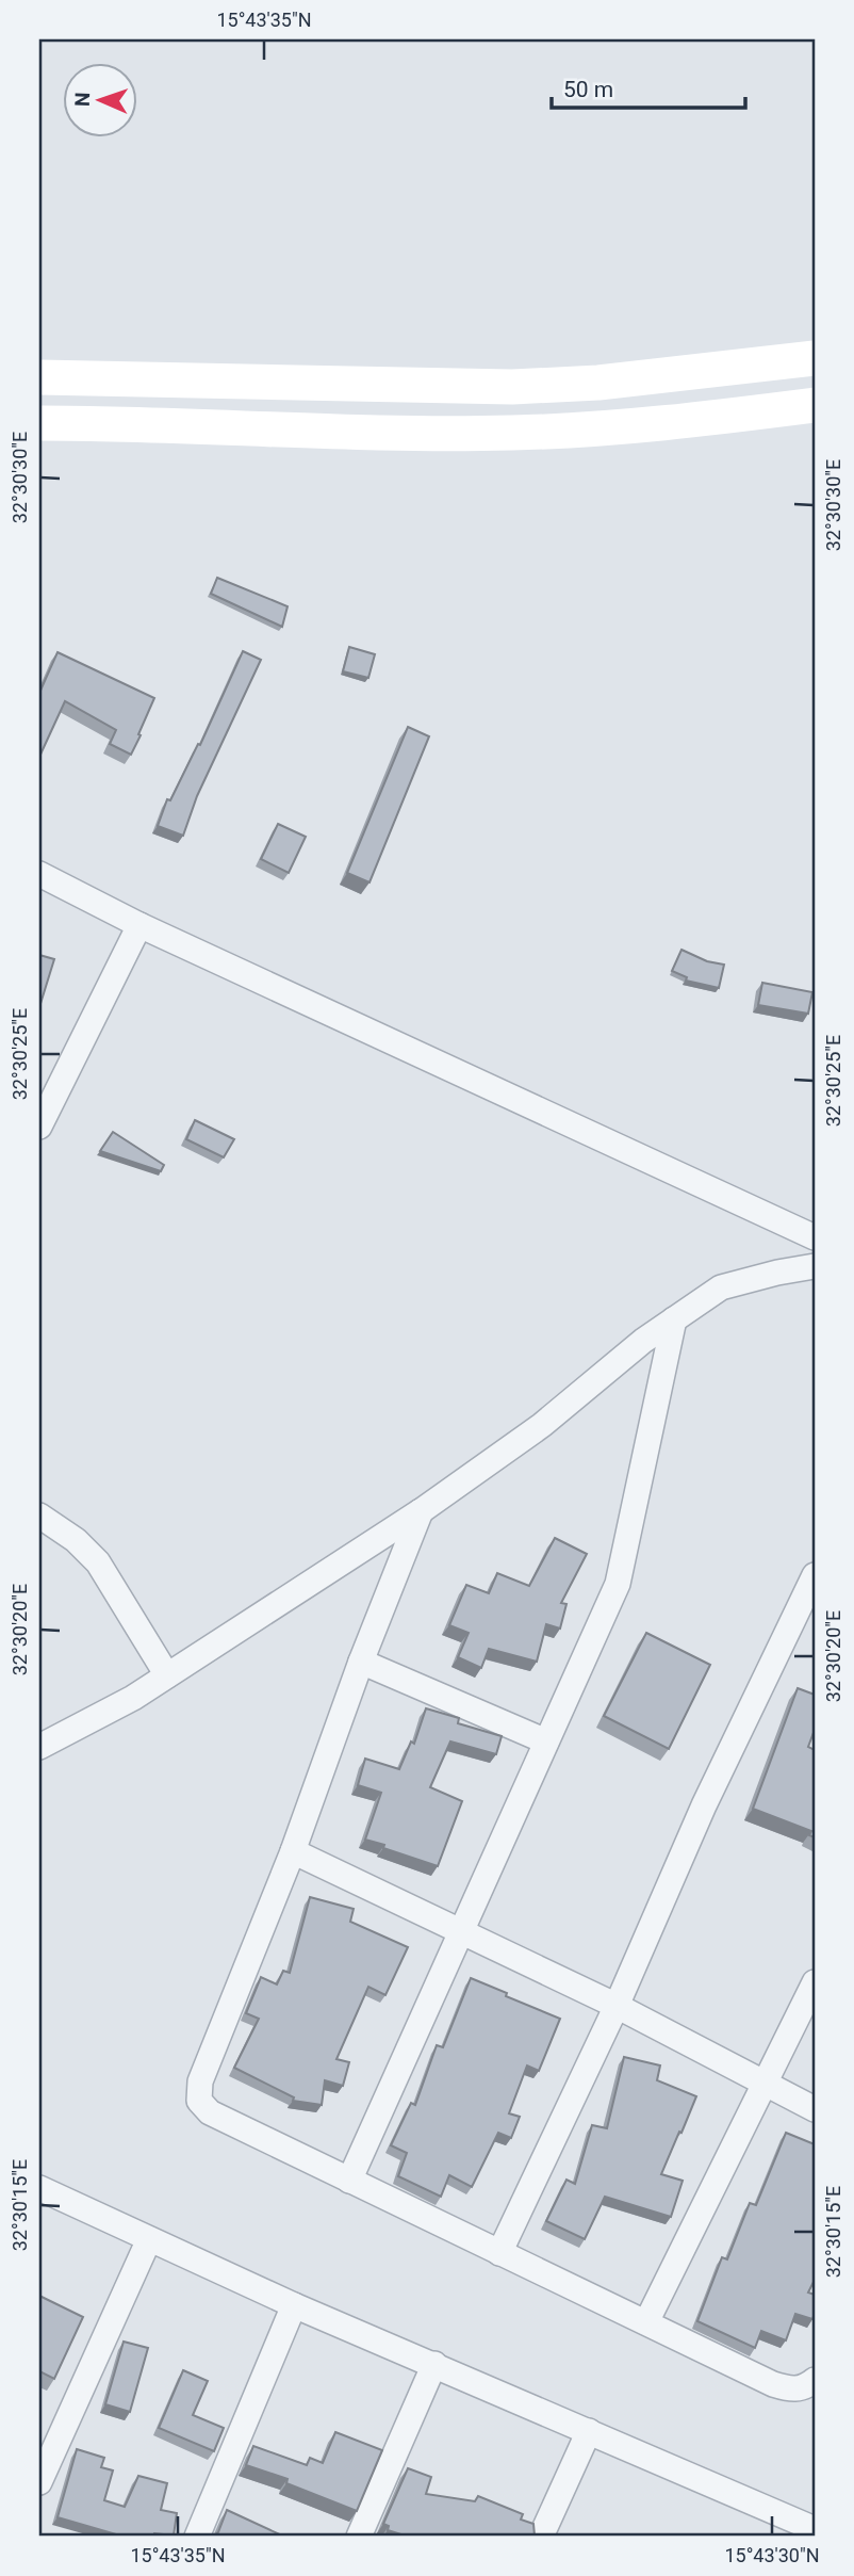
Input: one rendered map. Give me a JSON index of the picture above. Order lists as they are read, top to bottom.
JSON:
{
  "scale_bar": "50 m",
  "north": "left",
  "coordinates": [
    "15°43'35\"N",
    "32°30'30\"E",
    "32°30'25\"E",
    "32°30'20\"E",
    "32°30'15\"E",
    "15°43'30\"N"
  ]
}
